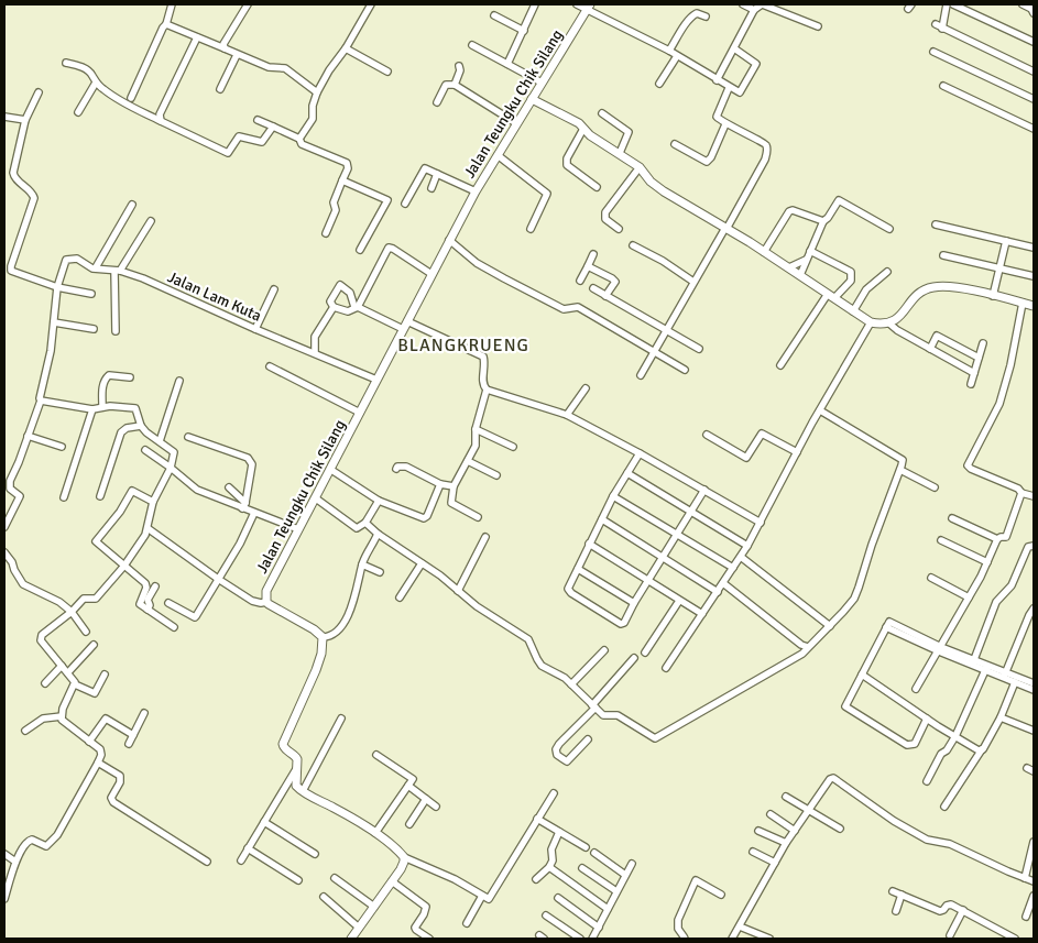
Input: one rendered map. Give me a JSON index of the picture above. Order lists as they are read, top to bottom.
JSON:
{
  "streets": {
    "street": ["Jalan Teungku Chik Silang", "Jalan Lam Kuta"]
  },
  "crossings": [
    ["Jalan Teungku Chik Silang", "Jalan Lam Kuta"]
  ],
  "districts": ["BLANGKRUENG"]
}
